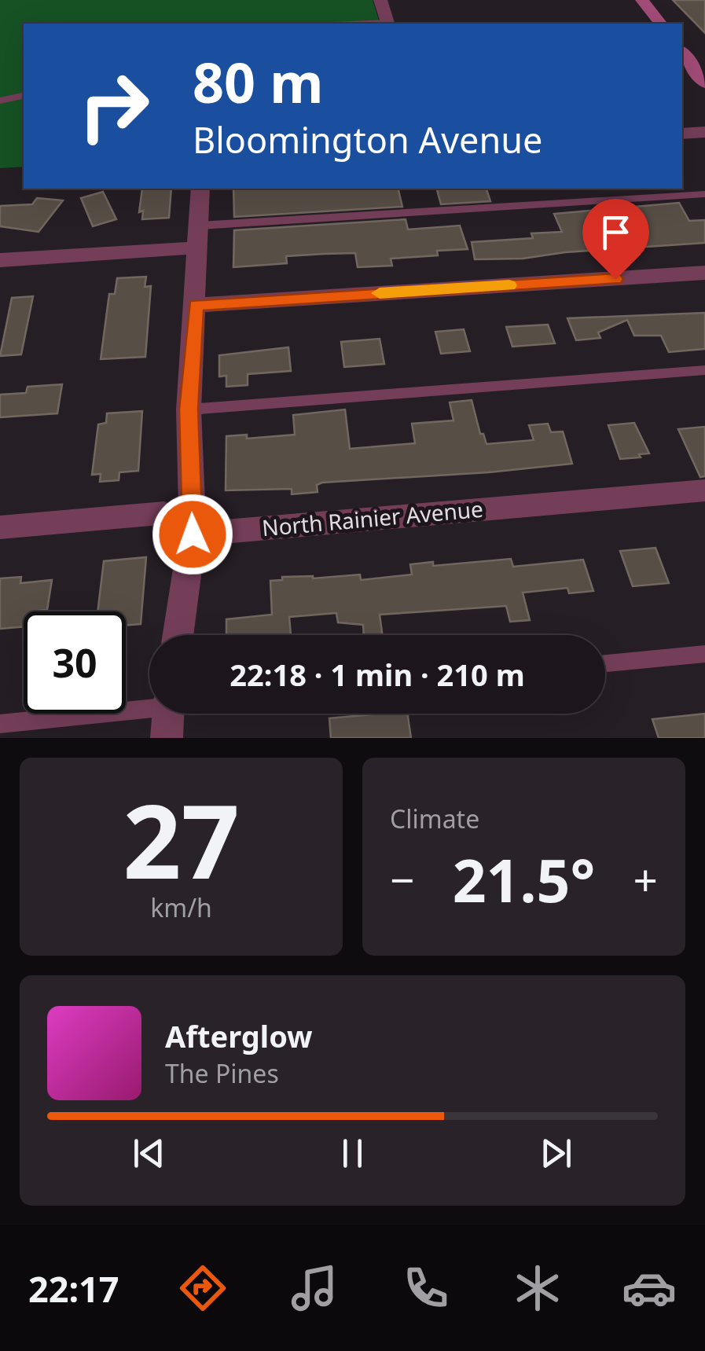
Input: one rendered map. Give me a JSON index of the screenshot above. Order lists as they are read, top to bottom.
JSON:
{
  "streets": {
    "street": ["North Rainier Avenue"]
  },
  "page": {
    "turn": ["80 m", "Bloomington Avenue"],
    "limit": "30",
    "trip": "22:18 · 1 min · 210 m",
    "tile": [
      ["27", "km/h"],
      "Climate"
    ],
    "heat": ["−", "21.5°", "+"],
    "song": ["Afterglow", "The Pines"],
    "tabs": "22:17"
  }
}
